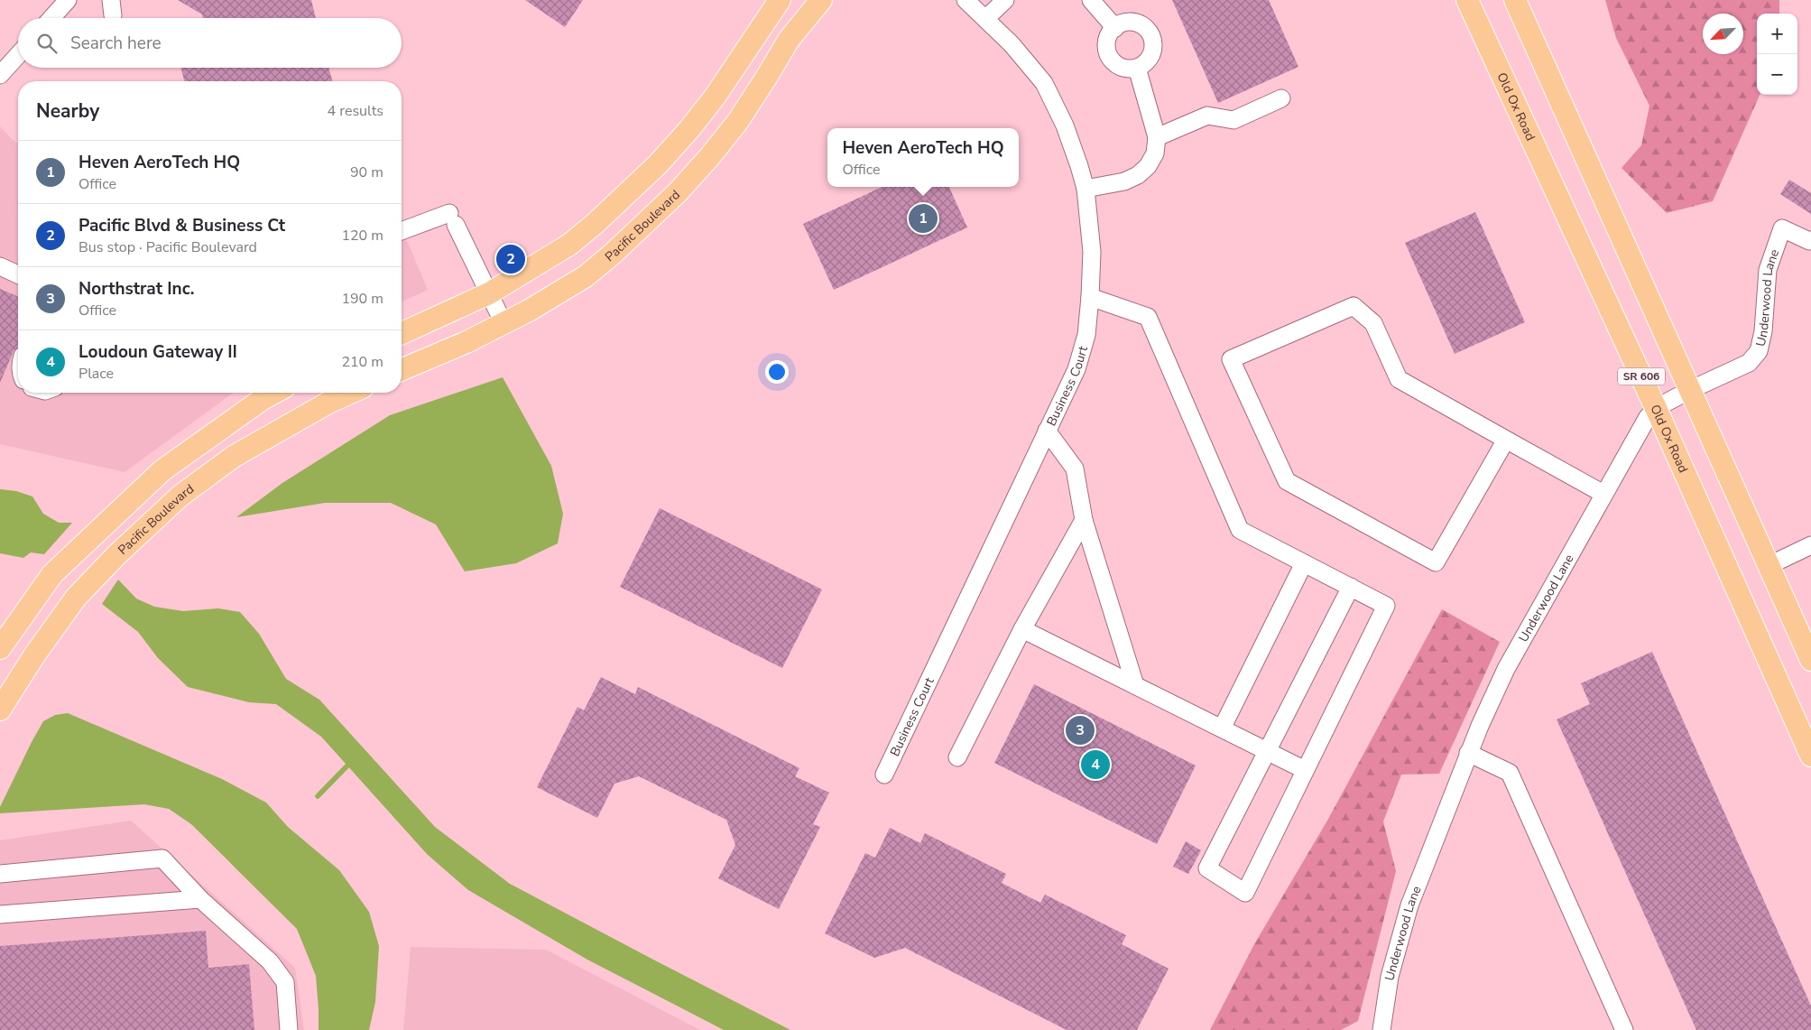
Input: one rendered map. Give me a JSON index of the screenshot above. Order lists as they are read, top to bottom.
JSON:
{
  "streets": {
    "main road": ["Old Ox Road", "Pacific Boulevard", "SR 606"],
    "street": ["Underwood Lane", "Business Court"]
  },
  "crossings": [
    ["Old Ox Road", "Underwood Lane"],
    ["Underwood Lane", "SR 606"]
  ],
  "north": "bottom left",
  "page": {
    "map_buttons": ["+", "−"],
    "search": "Search here",
    "heading": ["Nearby", "4 results"],
    "popup": ["Heven AeroTech HQ", "Office"],
    "list": [
      {
        "mark": "1",
        "name": "Heven AeroTech HQ",
        "note": "Office",
        "value": "90 m"
      },
      {
        "mark": "2",
        "name": "Pacific Blvd & Business Ct",
        "note": "Bus stop · Pacific Boulevard",
        "value": "120 m"
      },
      {
        "mark": "3",
        "name": "Northstrat Inc.",
        "note": "Office",
        "value": "190 m"
      },
      {
        "mark": "4",
        "name": "Loudoun Gateway II",
        "note": "Place",
        "value": "210 m"
      }
    ],
    "pins": [
      "1",
      "2",
      "3",
      "4"
    ]
  }
}
